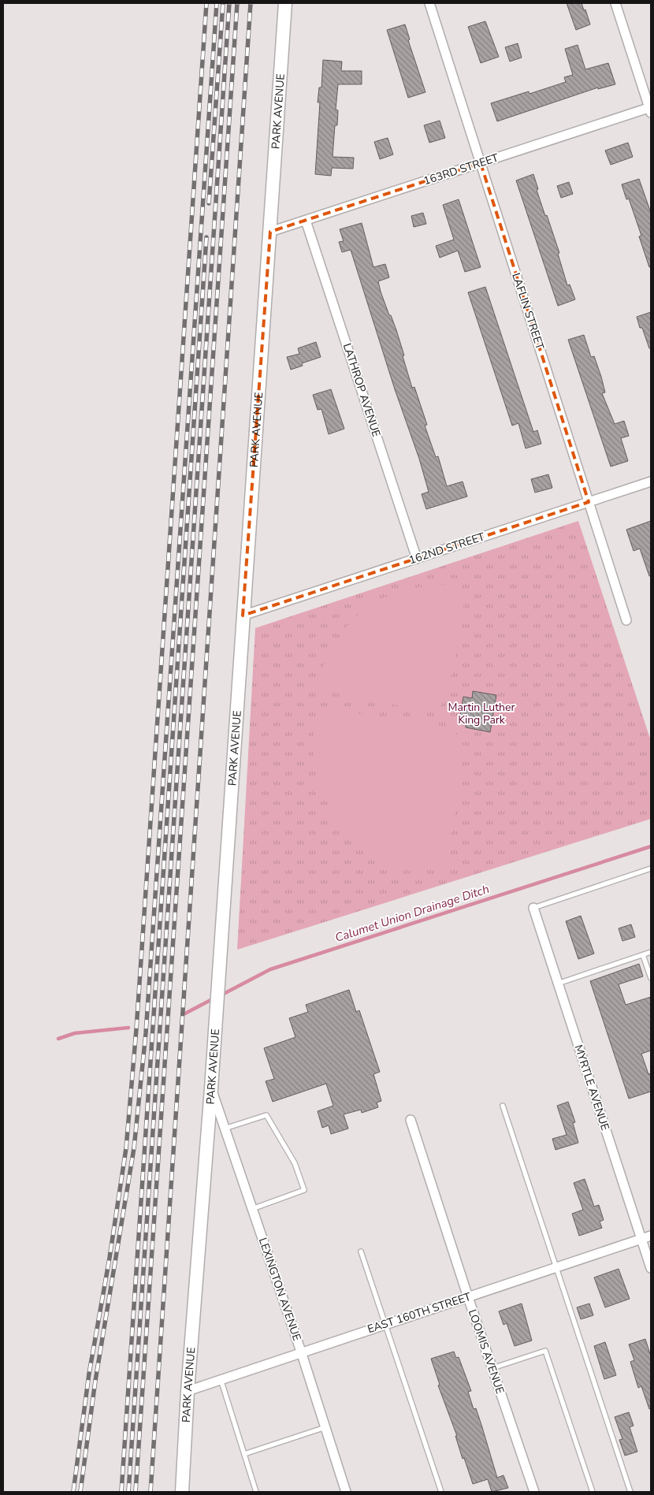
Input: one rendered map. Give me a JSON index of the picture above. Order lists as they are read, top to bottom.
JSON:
{
  "streets": {
    "street": [
      "PARK AVENUE",
      "163RD STREET",
      "LAFLIN STREET",
      "LATHROP AVENUE",
      "162ND STREET",
      "MYRTLE AVENUE",
      "LEXINGTON AVENUE",
      "EAST 160TH STREET",
      "LOOMIS AVENUE"
    ]
  },
  "crossings": [
    ["PARK AVENUE", "163RD STREET"],
    ["PARK AVENUE", "162ND STREET"],
    ["PARK AVENUE", "LEXINGTON AVENUE"],
    ["PARK AVENUE", "EAST 160TH STREET"],
    ["163RD STREET", "LAFLIN STREET"],
    ["163RD STREET", "LATHROP AVENUE"],
    ["LAFLIN STREET", "162ND STREET"],
    ["LATHROP AVENUE", "162ND STREET"],
    ["MYRTLE AVENUE", "EAST 160TH STREET"],
    ["LEXINGTON AVENUE", "EAST 160TH STREET"],
    ["EAST 160TH STREET", "LOOMIS AVENUE"]
  ],
  "water": ["Calumet Union Drainage Ditch"],
  "parks": ["Martin Luther King Park"]
}
